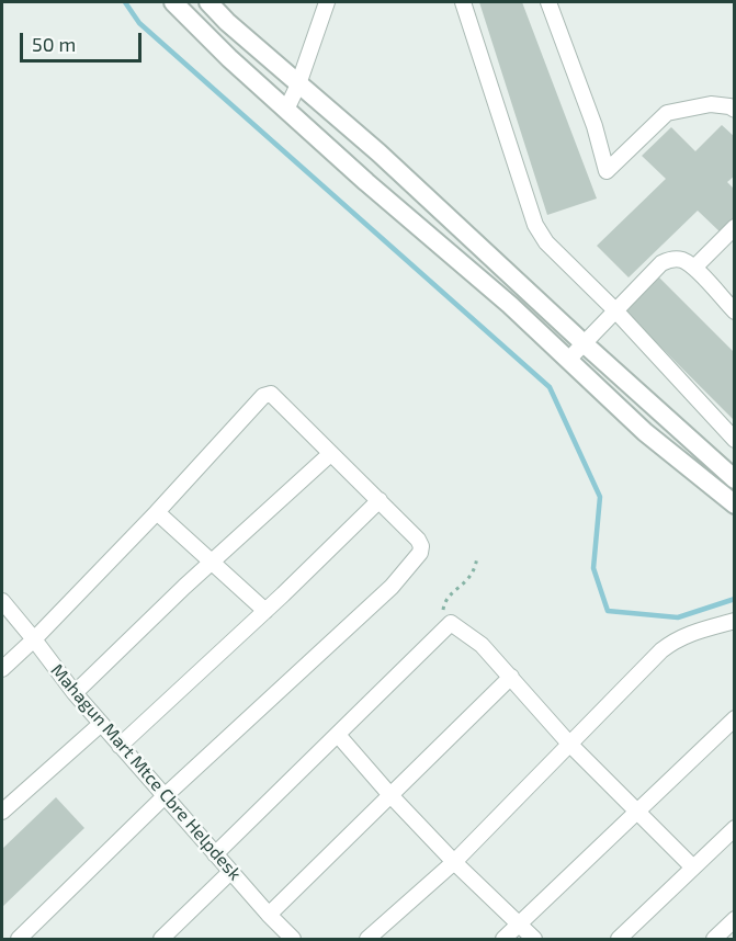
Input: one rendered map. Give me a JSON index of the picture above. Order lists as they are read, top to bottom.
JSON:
{
  "streets": {
    "street": ["Mahagun Mart Mtce Cbre Helpdesk"]
  },
  "scale_bar": "50 m"
}
